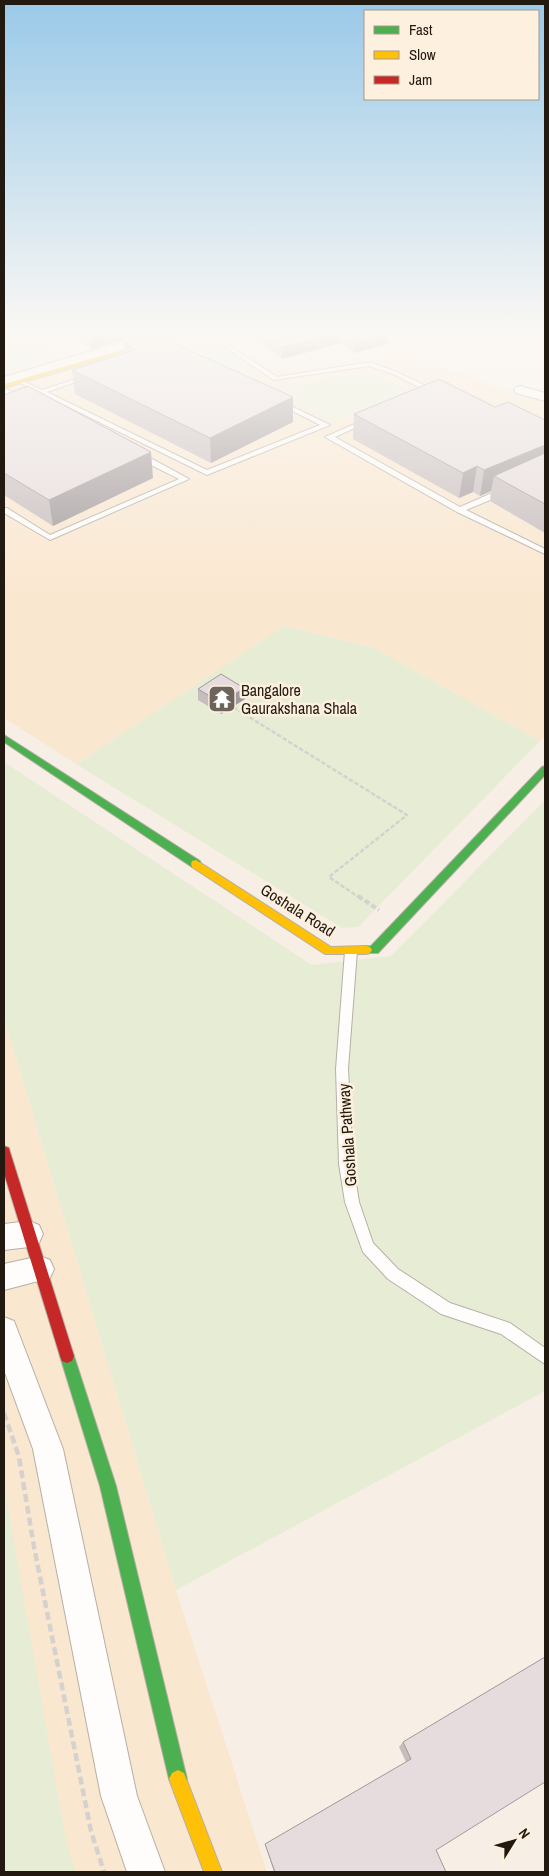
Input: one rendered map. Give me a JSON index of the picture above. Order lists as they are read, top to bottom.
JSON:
{
  "streets": {
    "street": ["Goshala Road"],
    "lane": ["Goshala Pathway"]
  },
  "crossings": [
    ["Goshala Road", "Goshala Pathway"]
  ],
  "places": {
    "temple": ["Bangalore Gaurakshana Shala"]
  },
  "legend": ["Fast", "Slow", "Jam"],
  "north": "top right"
}
